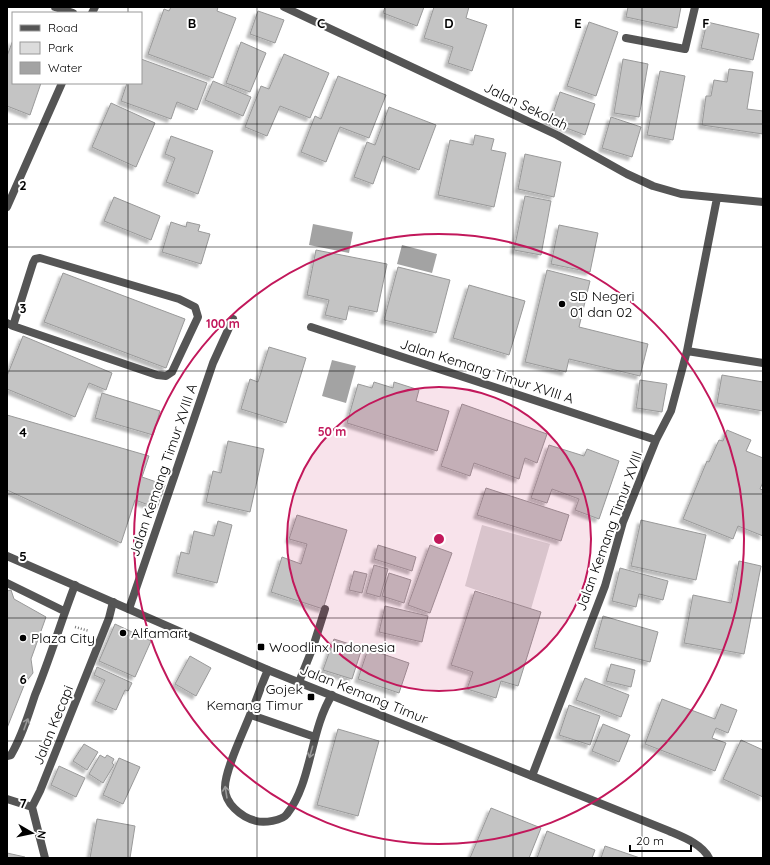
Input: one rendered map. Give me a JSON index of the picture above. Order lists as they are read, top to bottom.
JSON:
{
  "streets": {
    "street": [
      "Jalan Sekolah",
      "Jalan Kemang Timur XVIII A",
      "Jalan Kemang Timur XVIII",
      "Jalan Kemang Timur",
      "Jalan Kecapi"
    ]
  },
  "crossings": [
    ["Jalan Sekolah", "Jalan Kemang Timur XVIII"],
    ["Jalan Kemang Timur XVIII A", "Jalan Kemang Timur XVIII"],
    ["Jalan Kemang Timur XVIII A", "Jalan Kemang Timur"],
    ["Jalan Kemang Timur XVIII", "Jalan Kemang Timur"],
    ["Jalan Kemang Timur", "Jalan Kecapi"]
  ],
  "places": {
    "other": ["SD Negeri 01 dan 02", "Alfamart", "Plaza City"],
    "transit": ["Woodlinx Indonesia", "Gojek Kemang Timur"]
  },
  "legend": ["Road", "Park", "Water"],
  "scale_bar": "20 m",
  "north": "right",
  "grid": {
    "columns": [
      "B",
      "C",
      "D",
      "E",
      "F"
    ],
    "rows": [
      "2",
      "3",
      "4",
      "5",
      "6",
      "7"
    ]
  },
  "rings": ["100 m", "50 m"]
}
